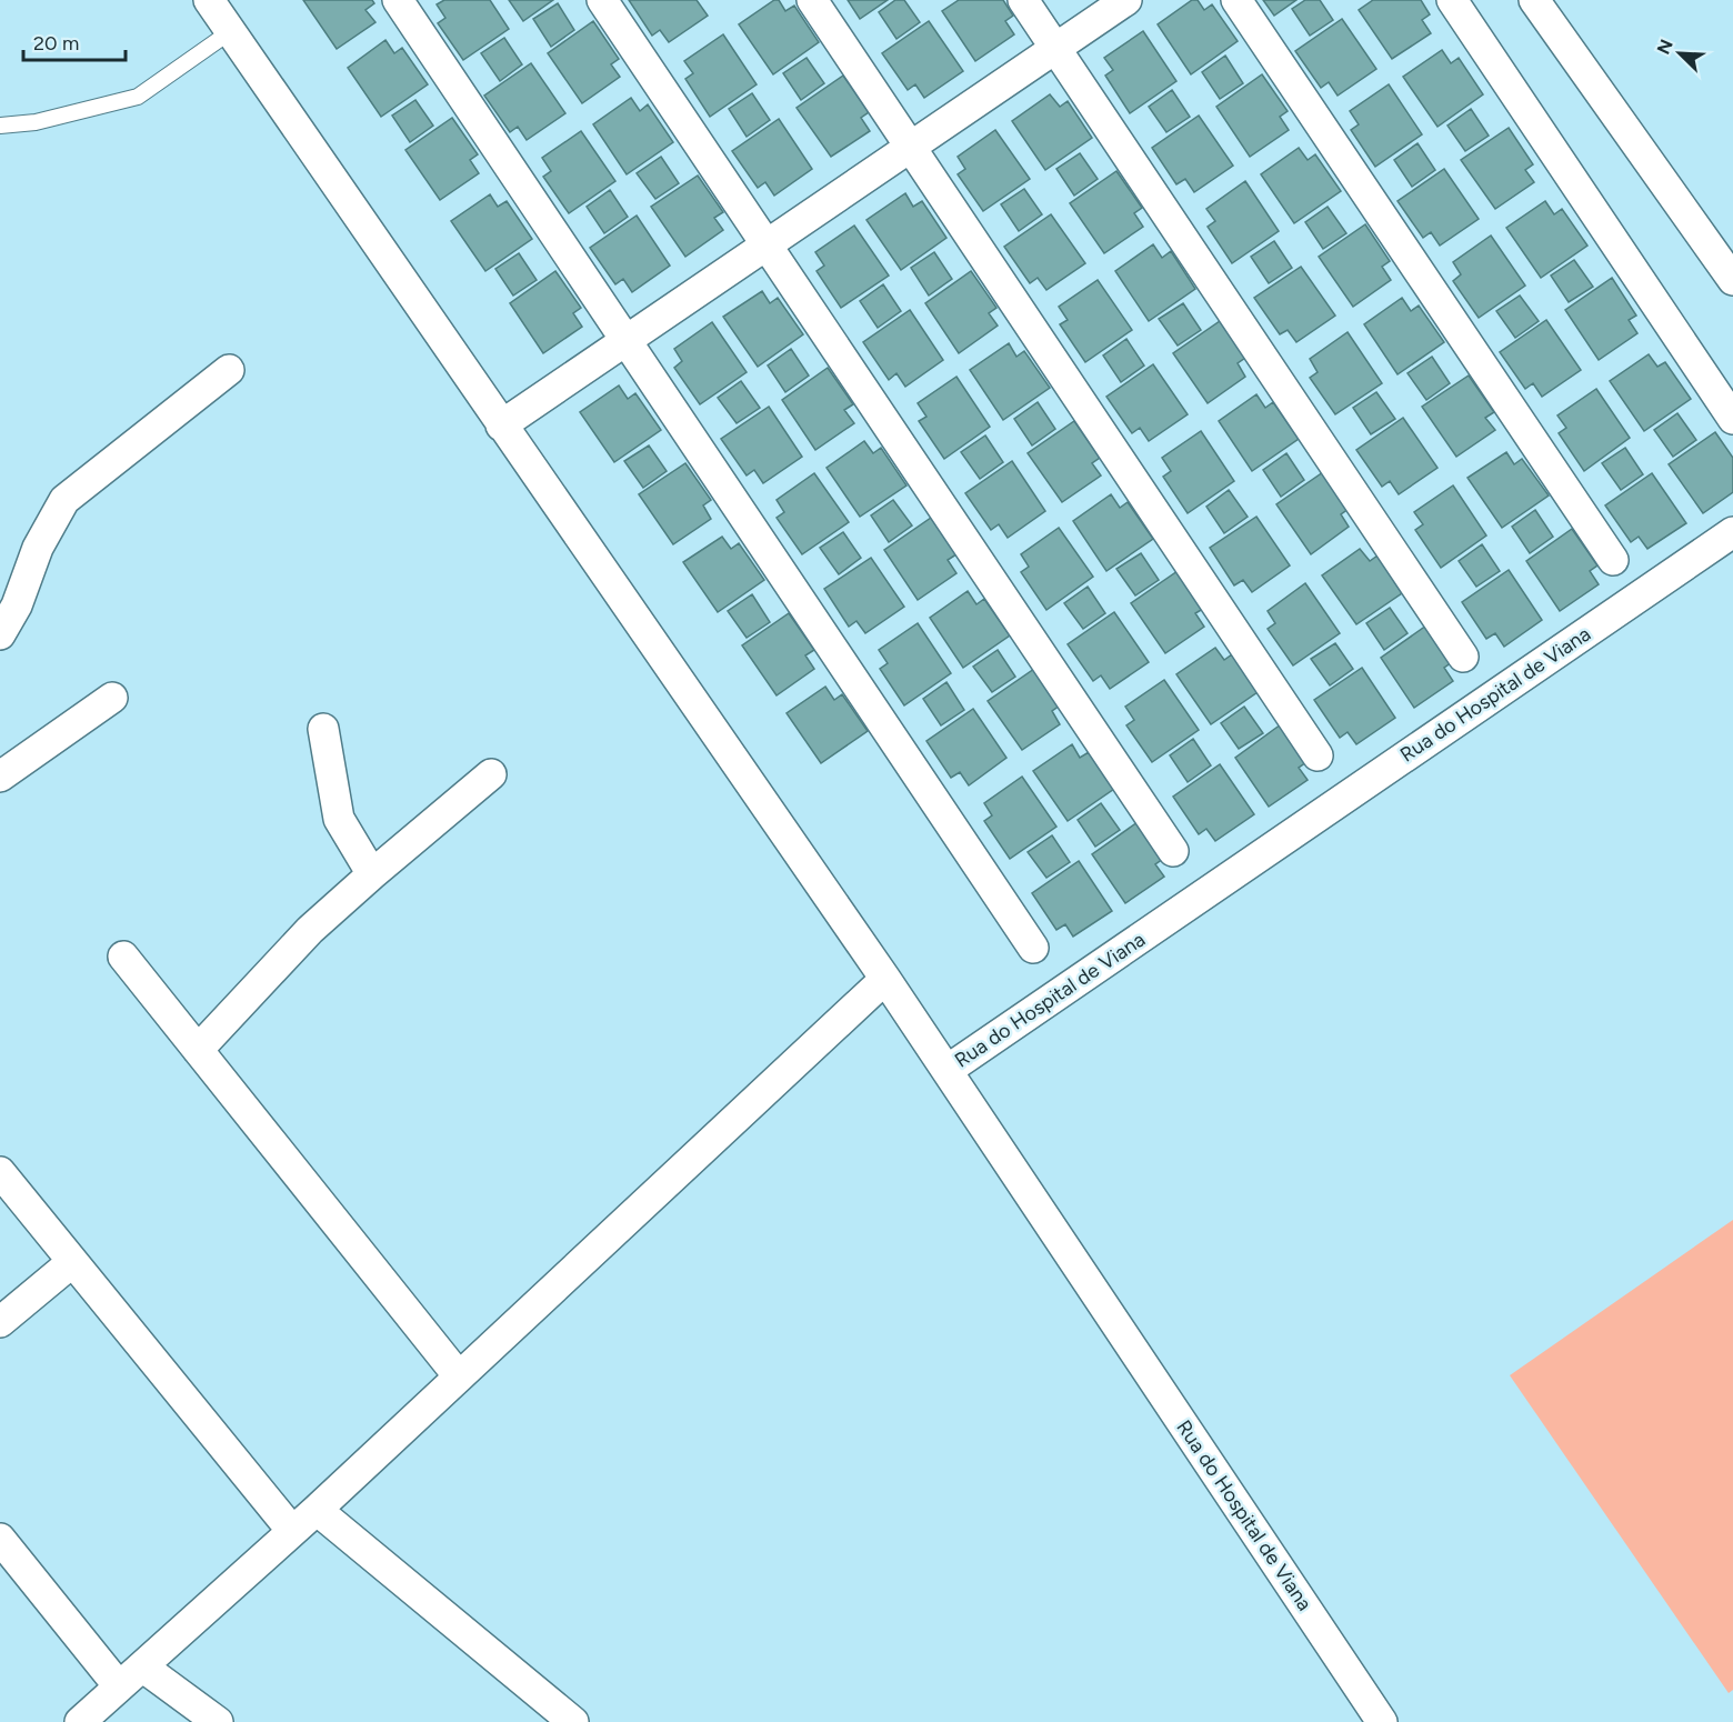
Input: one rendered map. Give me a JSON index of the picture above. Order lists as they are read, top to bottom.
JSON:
{
  "streets": {
    "street": ["Rua do Hospital de Viana"]
  },
  "scale_bar": "20 m",
  "north": "top left"
}
